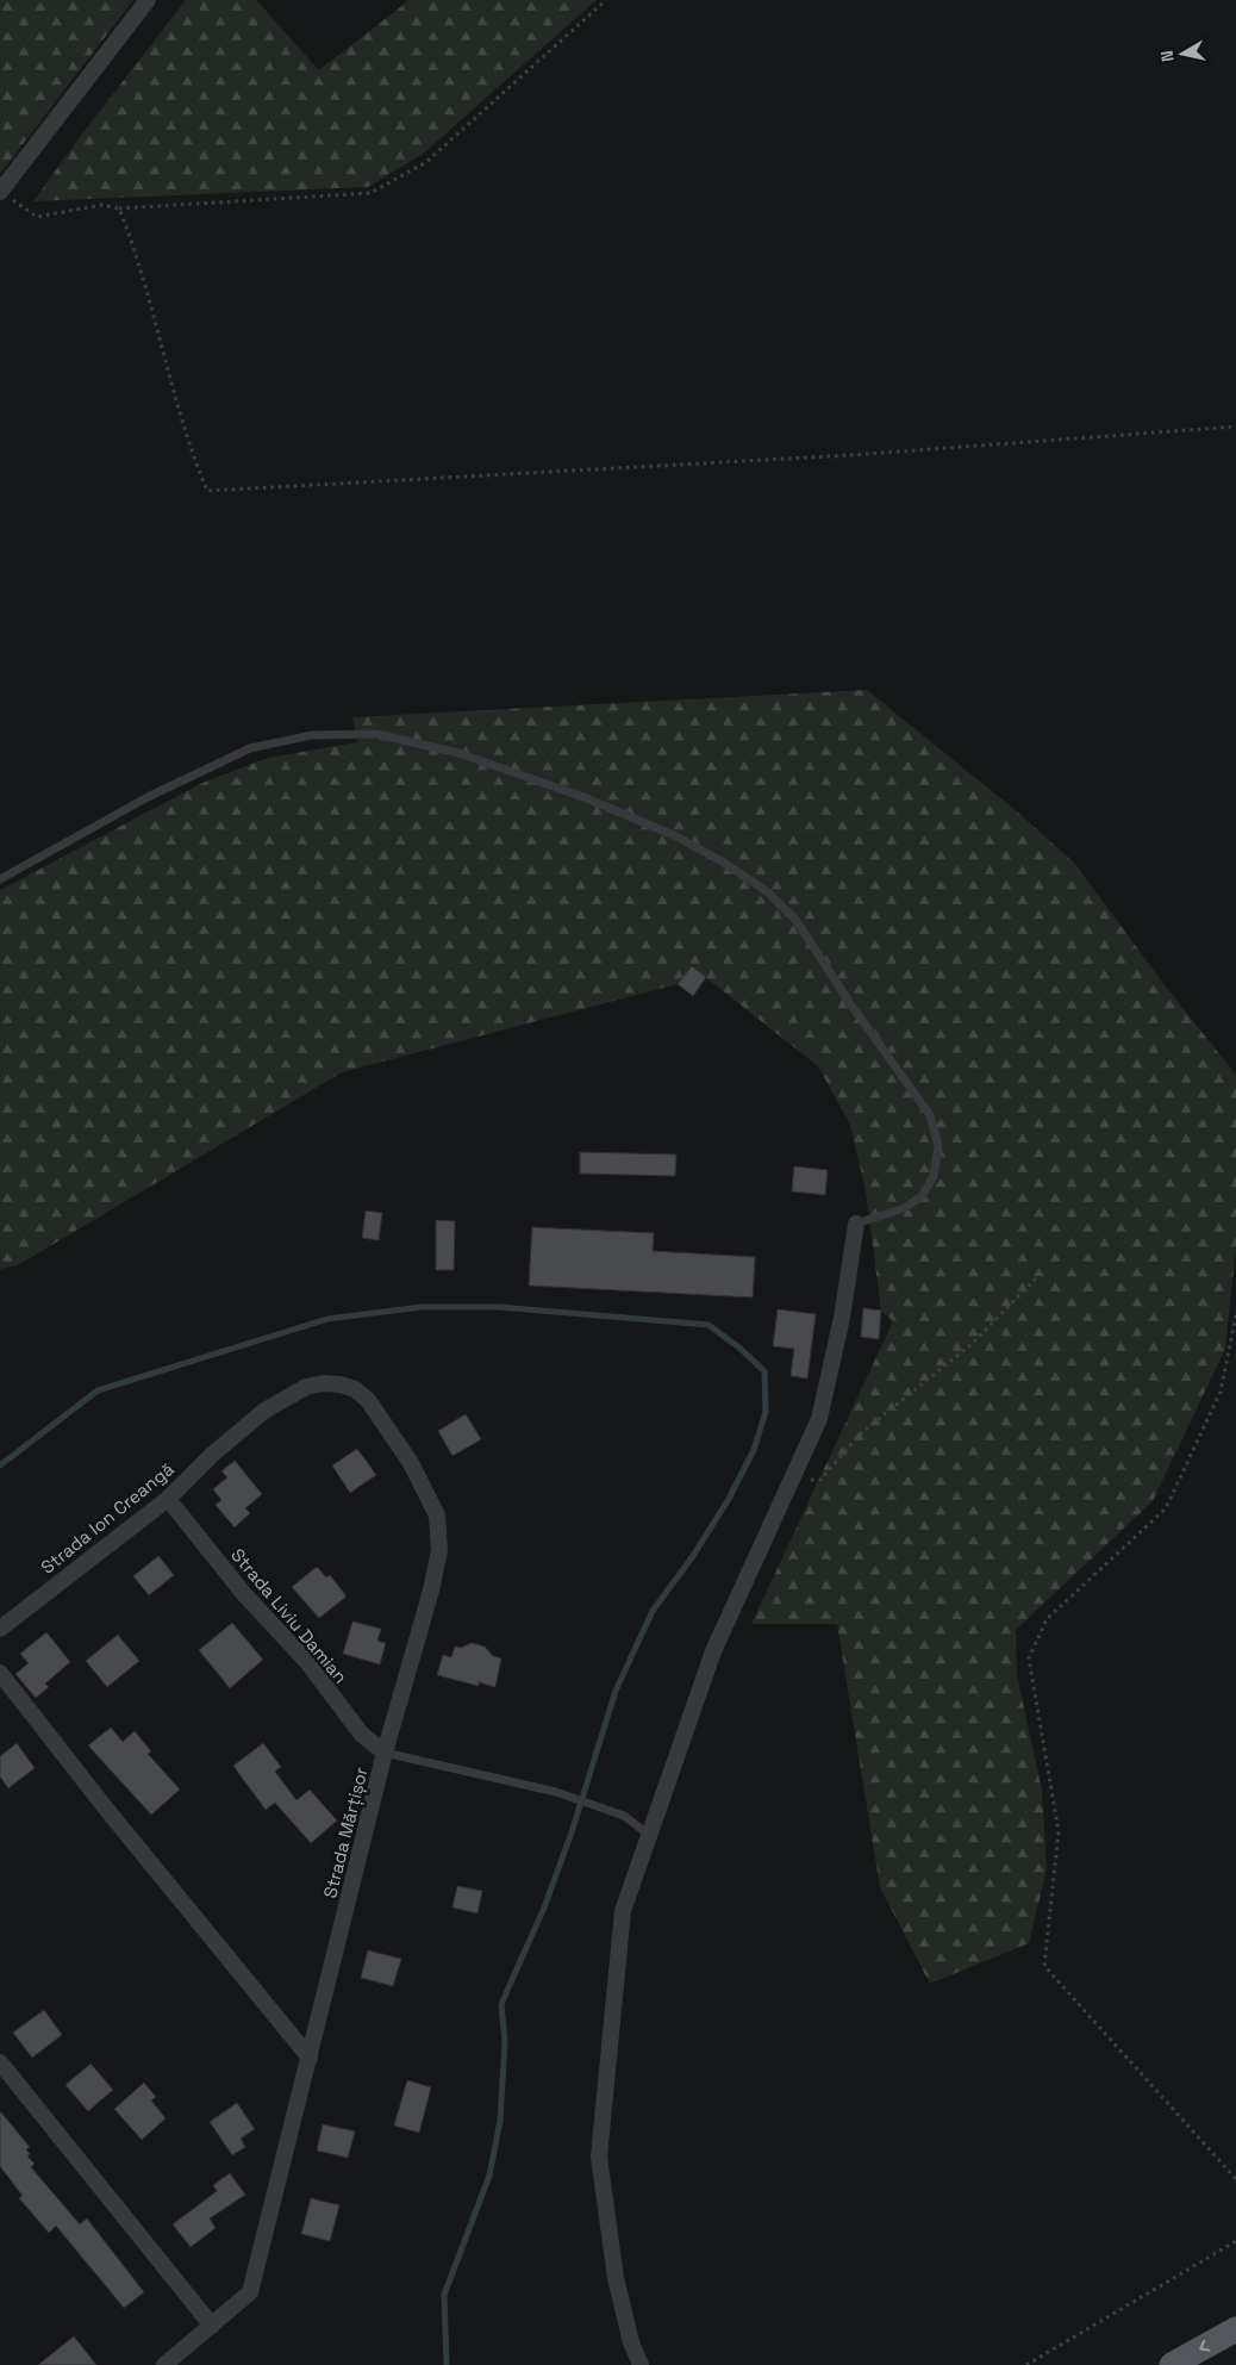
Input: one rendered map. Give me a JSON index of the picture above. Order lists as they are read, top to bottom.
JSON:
{
  "streets": {
    "street": ["Strada Ion Creangă", "Strada Liviu Damian", "Strada Mărțișor"]
  },
  "crossings": [
    ["Strada Ion Creangă", "Strada Liviu Damian"],
    ["Strada Ion Creangă", "Strada Mărțișor"],
    ["Strada Liviu Damian", "Strada Mărțișor"]
  ],
  "north": "left"
}
